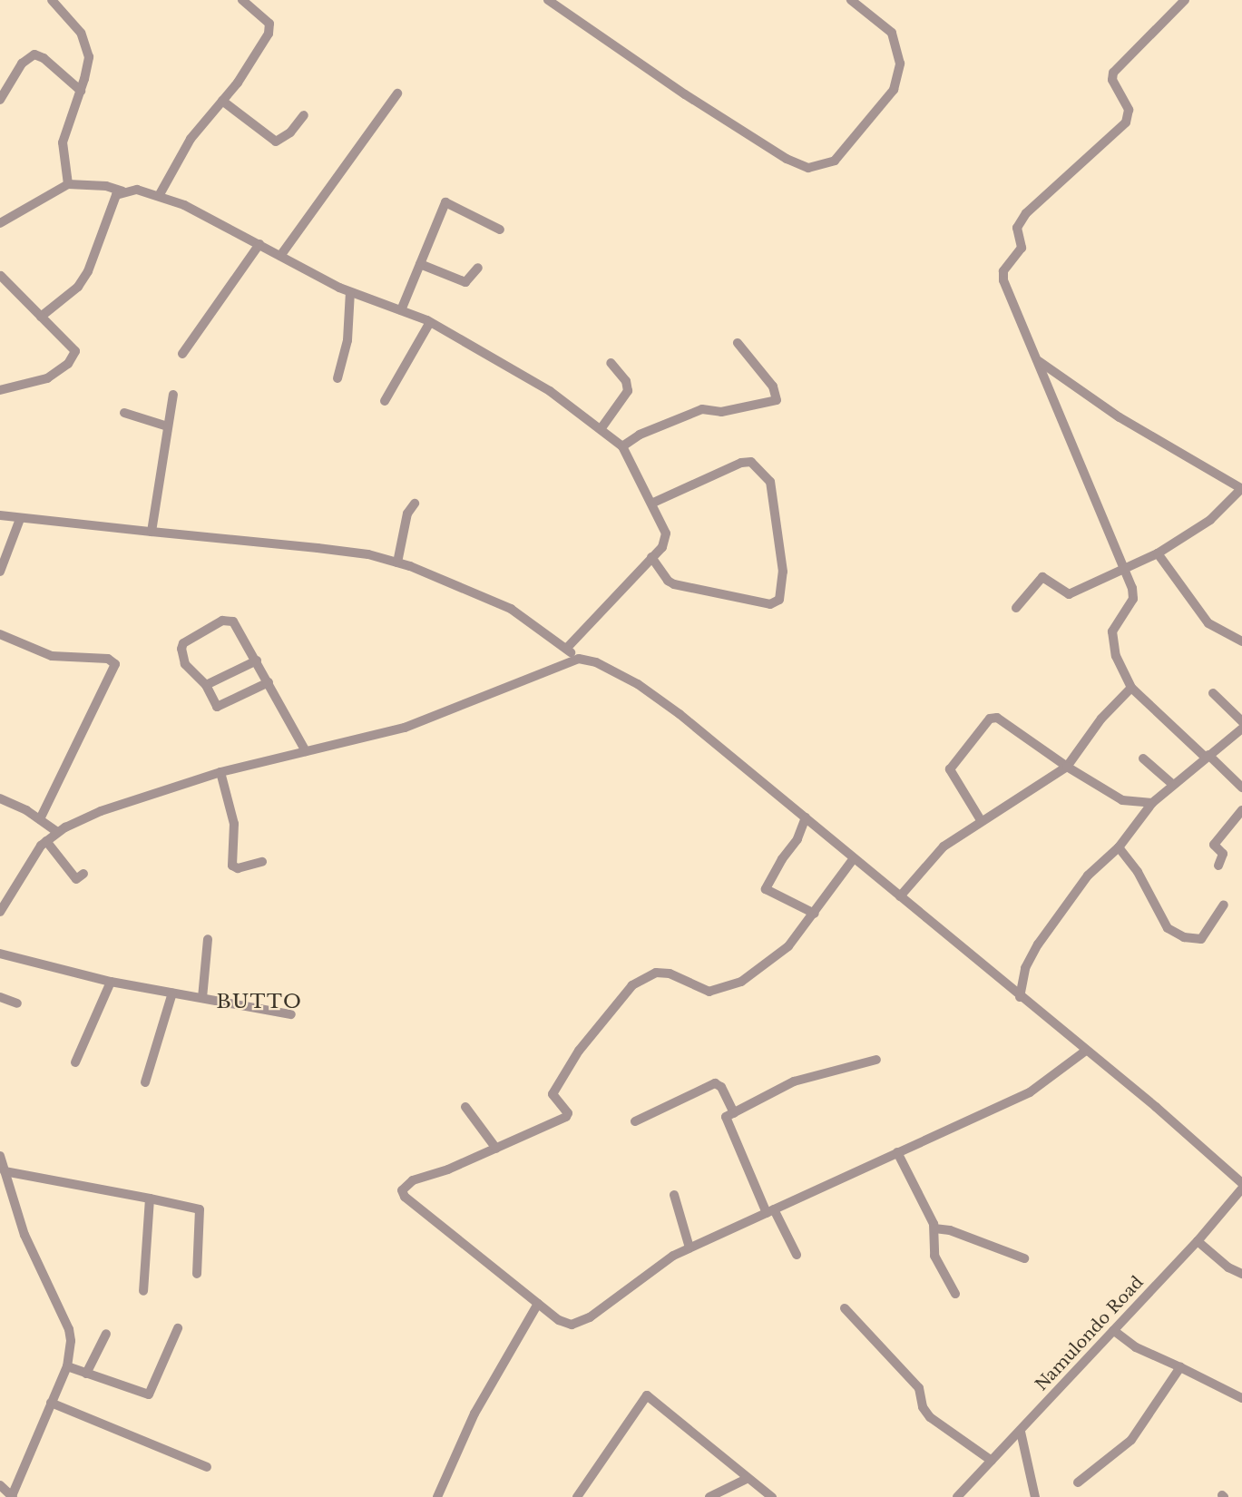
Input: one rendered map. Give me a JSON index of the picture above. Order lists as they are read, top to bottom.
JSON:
{
  "streets": {
    "street": ["Namulondo Road"]
  },
  "districts": ["BUTTO"]
}
